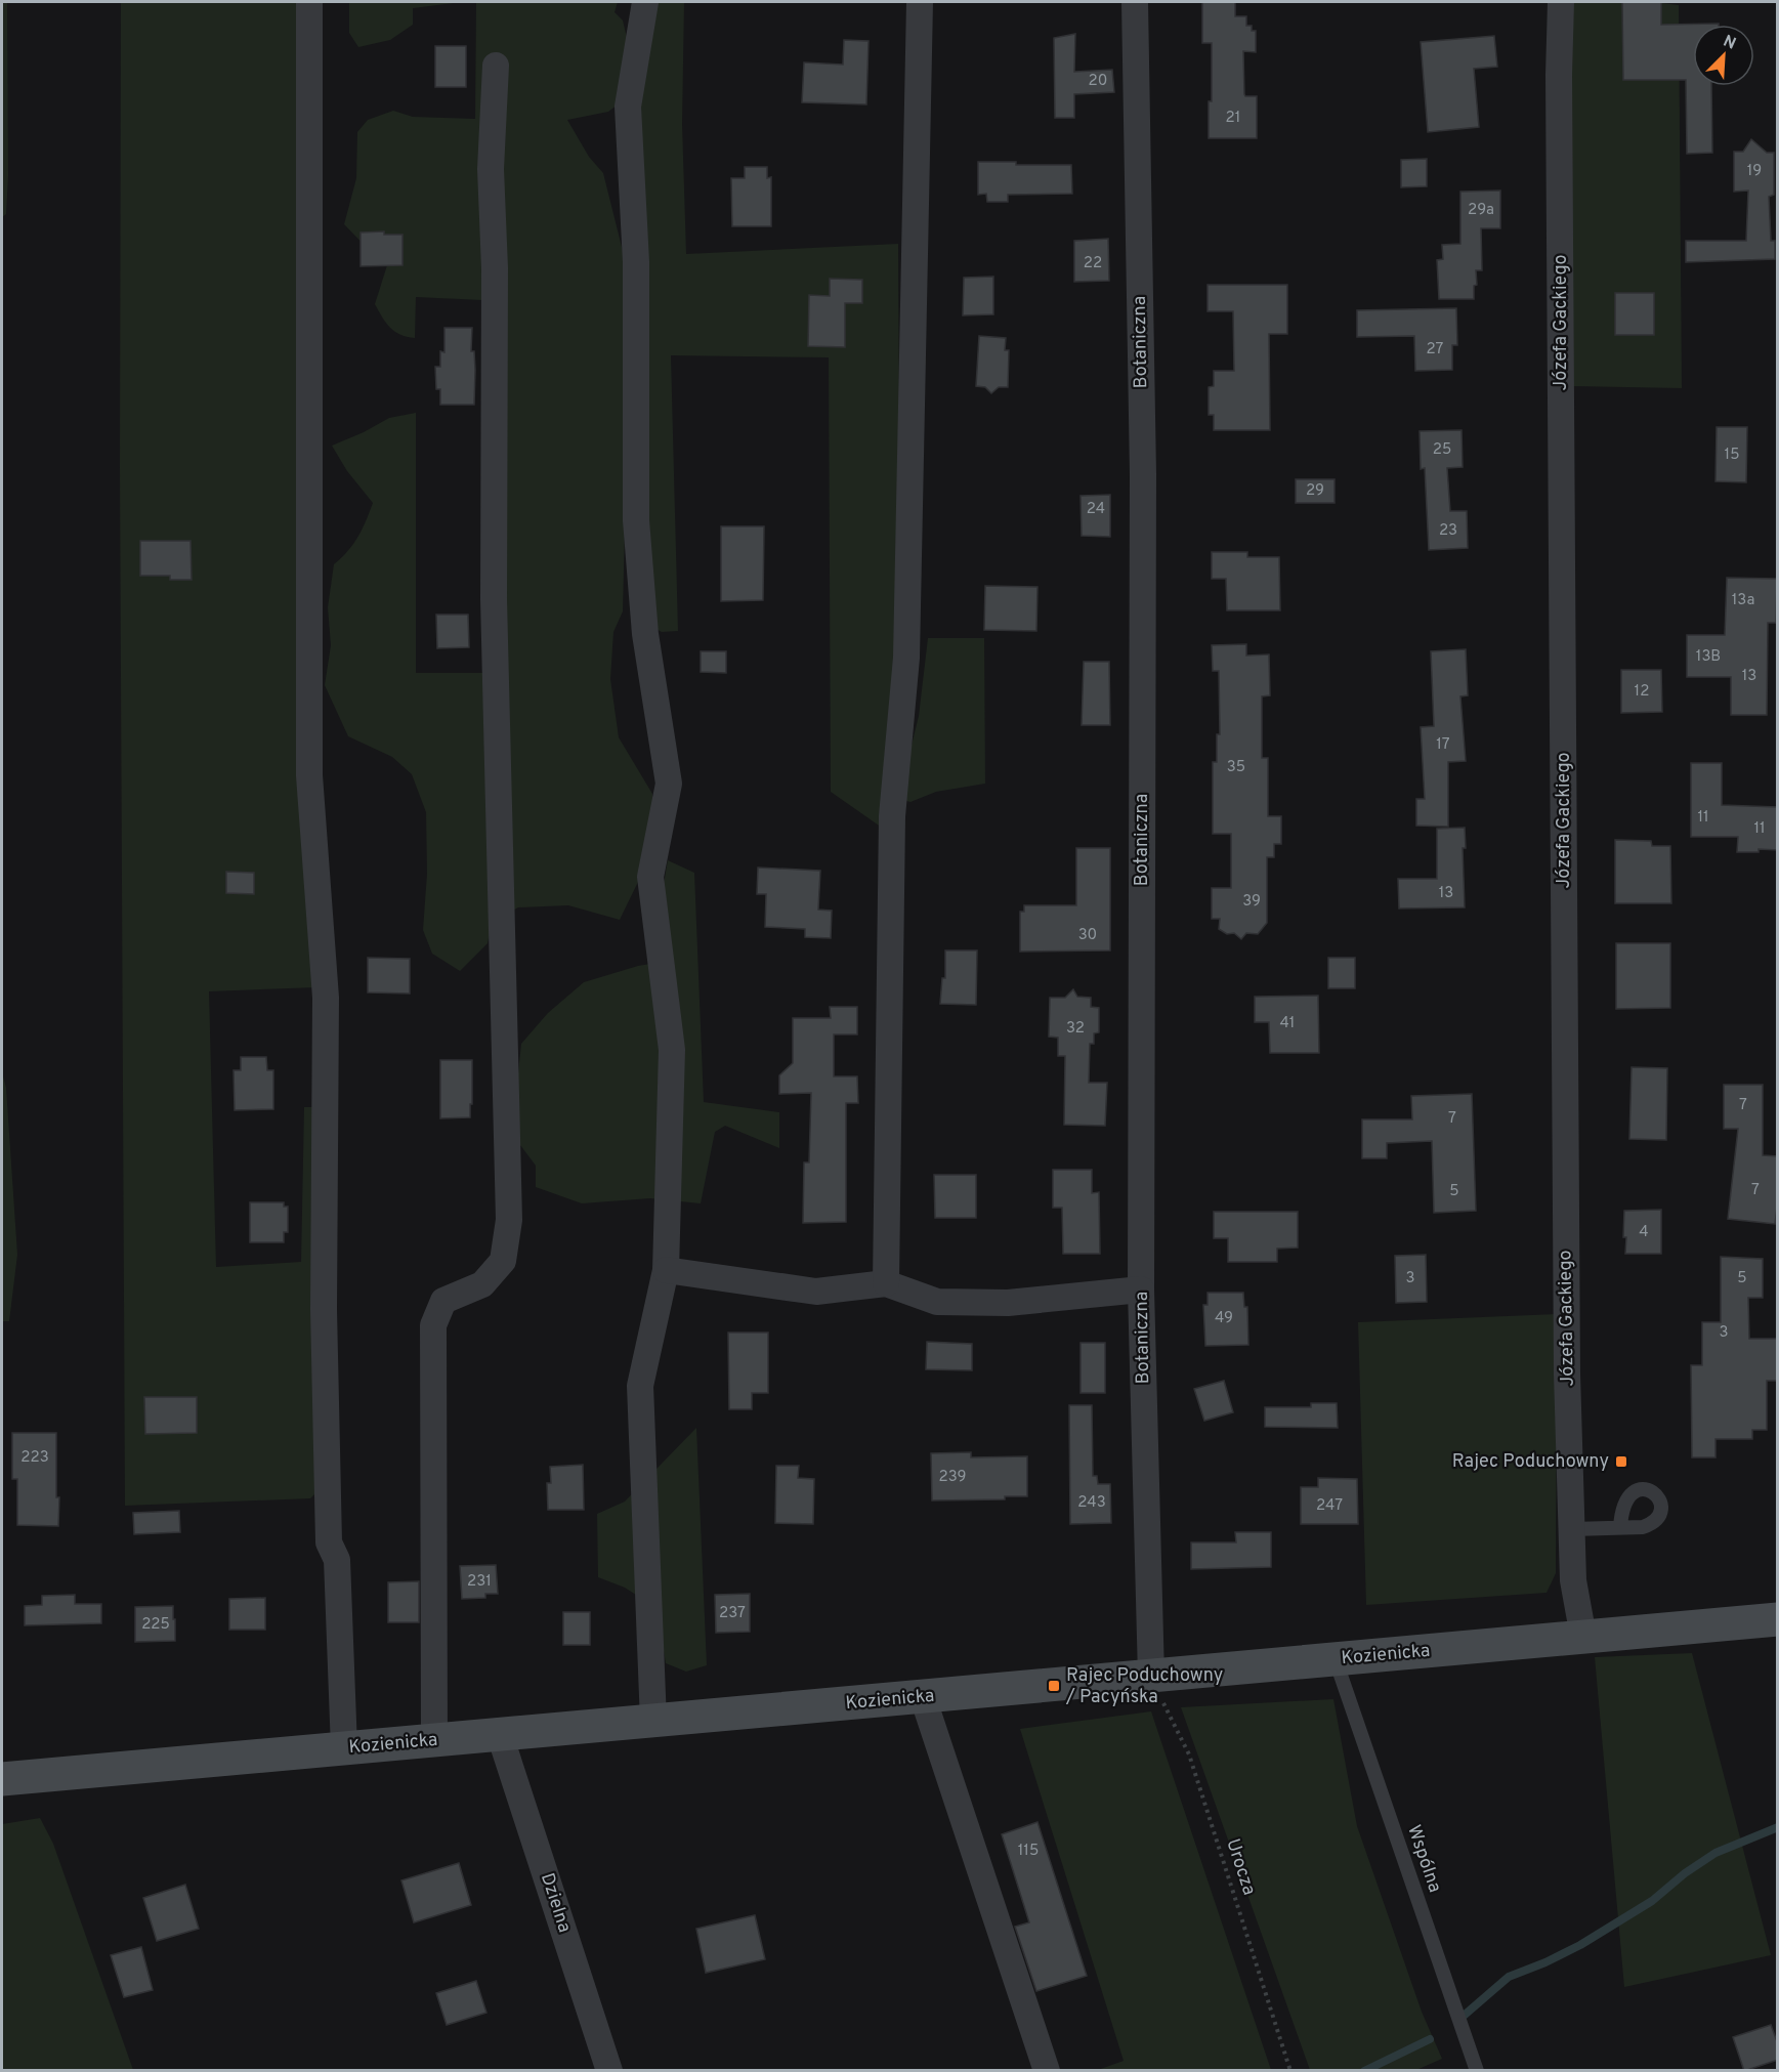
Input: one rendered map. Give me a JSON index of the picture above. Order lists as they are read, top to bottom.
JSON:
{
  "streets": {
    "main road": ["Kozienicka"],
    "street": ["Józefa Gackiego", "Botaniczna", "Dzielna"],
    "lane": ["Wspólna"],
    "path": ["Urocza"]
  },
  "crossings": [
    ["Józefa Gackiego", "Kozienicka"],
    ["Botaniczna", "Kozienicka"],
    ["Botaniczna", "Urocza"],
    ["Kozienicka", "Wspólna"],
    ["Kozienicka", "Urocza"],
    ["Kozienicka", "Dzielna"]
  ],
  "places": {
    "transit": ["Rajec Poduchowny", "Rajec Poduchowny / Pacyńska"]
  },
  "house_numbers": [
    "20",
    "21",
    "19",
    "29a",
    "22",
    "27",
    "25",
    "15",
    "29",
    "24",
    "23",
    "13a",
    "13B",
    "13",
    "12",
    "17",
    "35",
    "11",
    "11",
    "13",
    "39",
    "30",
    "41",
    "32",
    "7",
    "7",
    "7",
    "5",
    "4",
    "3",
    "5",
    "49",
    "3",
    "223",
    "239",
    "243",
    "247",
    "231",
    "237",
    "225",
    "115"
  ],
  "north": "top right"
}
